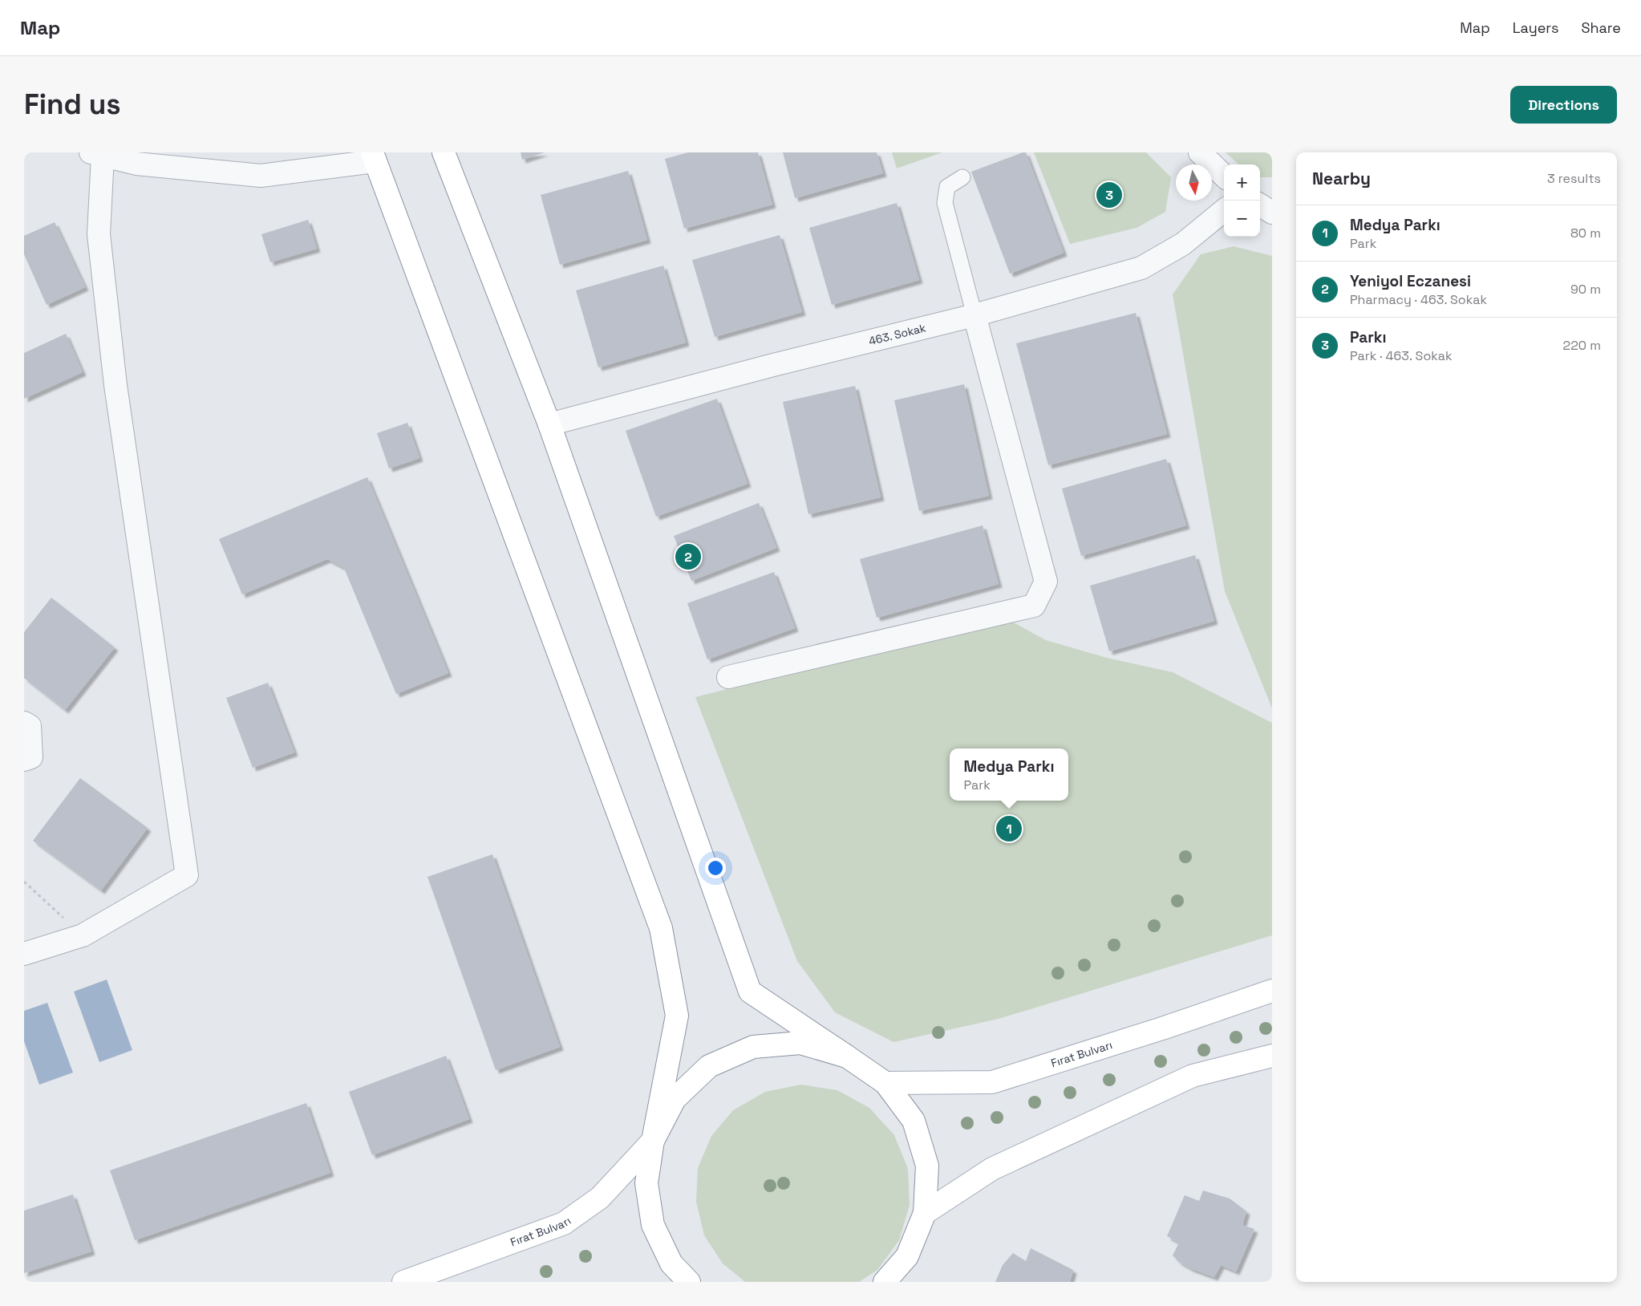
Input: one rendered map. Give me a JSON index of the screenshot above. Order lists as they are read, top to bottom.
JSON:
{
  "streets": {
    "main road": ["Fırat Bulvarı"],
    "street": ["463. Sokak"]
  },
  "north": "bottom",
  "page": {
    "header": "Map",
    "nav": ["Map", "Layers", "Share"],
    "buttons": "Directions",
    "title": "Find us",
    "heading": ["Nearby", "3 results"],
    "map_buttons": ["+", "−"],
    "pins": ["3", "2", "1"],
    "list": [
      {
        "mark": "1",
        "name": "Medya Parkı",
        "note": "Park",
        "value": "80 m"
      },
      {
        "mark": "2",
        "name": "Yeniyol Eczanesi",
        "note": "Pharmacy · 463. Sokak",
        "value": "90 m"
      },
      {
        "mark": "3",
        "name": "Parkı",
        "note": "Park · 463. Sokak",
        "value": "220 m"
      }
    ],
    "popup": ["Medya Parkı", "Park"]
  }
}
